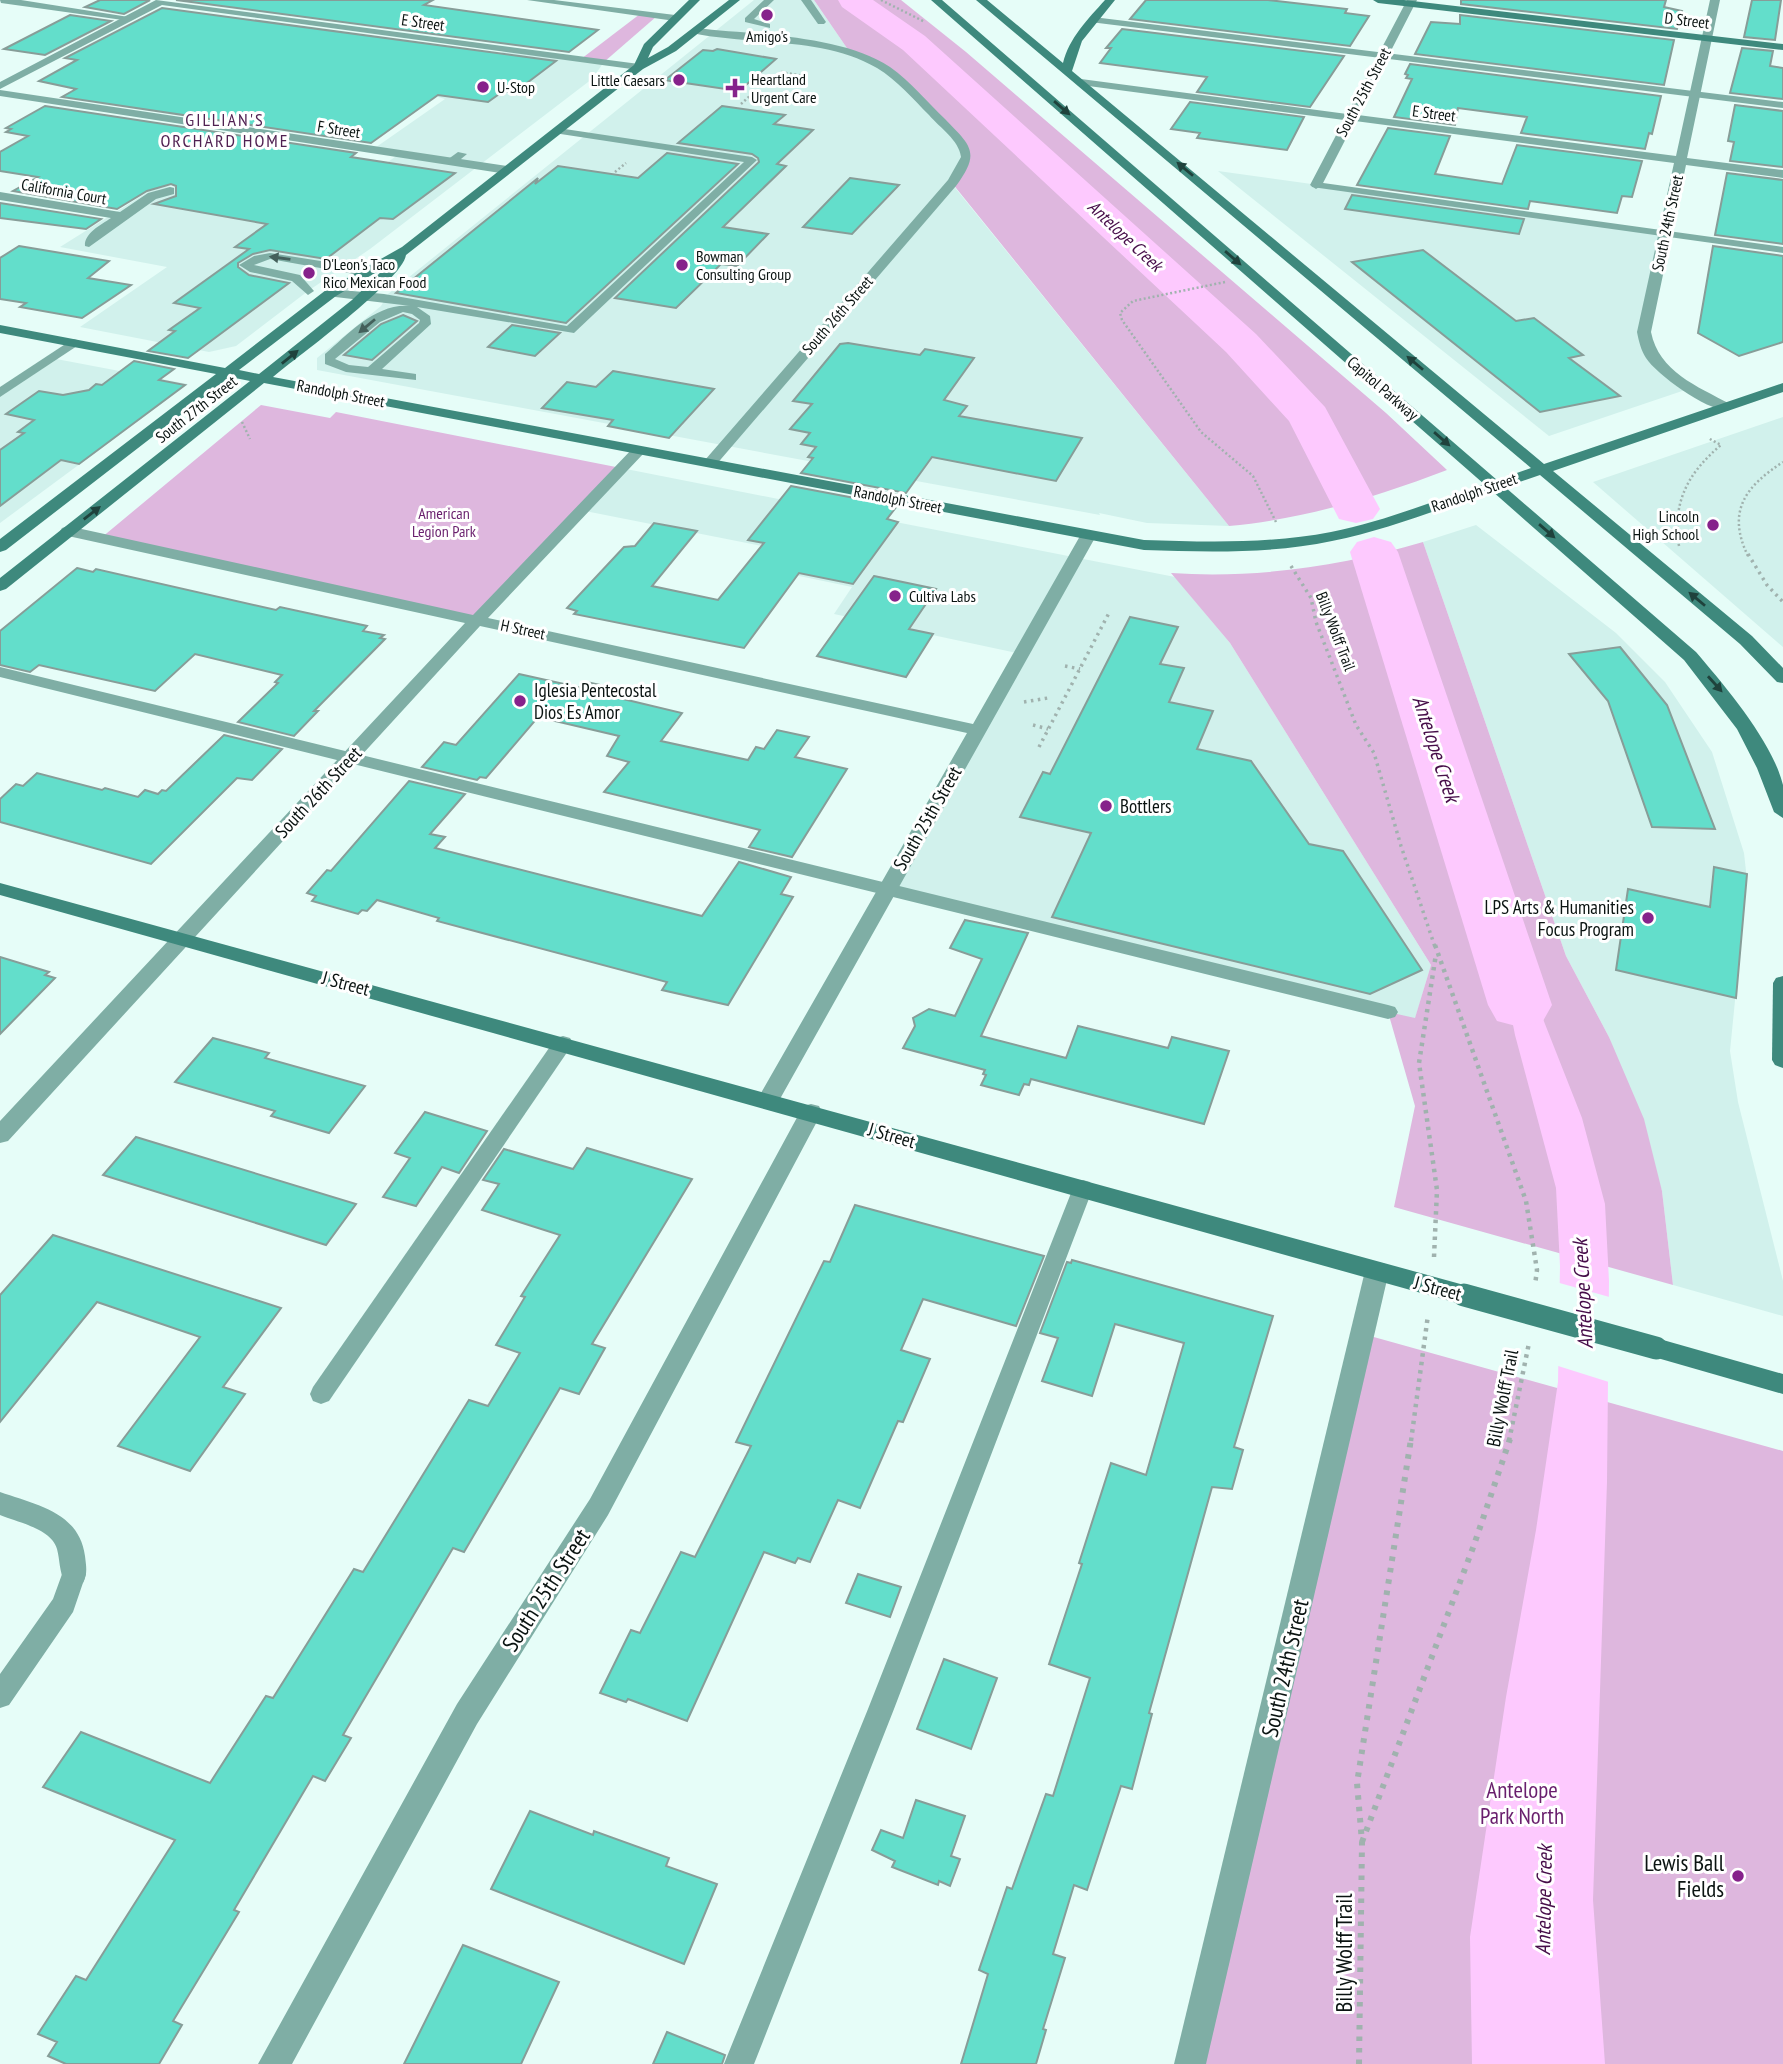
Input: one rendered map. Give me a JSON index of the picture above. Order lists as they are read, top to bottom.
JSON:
{
  "streets": {
    "main road": [
      "D Street",
      "Capitol Parkway",
      "Randolph Street",
      "South 27th Street",
      "J Street"
    ],
    "street": [
      "E Street",
      "South 25th Street",
      "F Street",
      "California Court",
      "South 24th Street",
      "South 26th Street",
      "H Street"
    ],
    "path": ["Billy Wolff Trail"]
  },
  "crossings": [
    ["D Street", "South 25th Street"],
    ["D Street", "South 24th Street"],
    ["E Street", "South 25th Street"],
    ["E Street", "South 24th Street"],
    ["E Street", "South 27th Street"],
    ["South 25th Street", "Randolph Street"],
    ["South 25th Street", "H Street"],
    ["South 25th Street", "J Street"],
    ["F Street", "South 27th Street"],
    ["South 24th Street", "Randolph Street"],
    ["South 24th Street", "J Street"],
    ["South 26th Street", "Randolph Street"],
    ["South 26th Street", "South 27th Street"],
    ["South 26th Street", "H Street"],
    ["South 26th Street", "J Street"],
    ["Capitol Parkway", "Randolph Street"],
    ["Randolph Street", "South 27th Street"],
    ["Randolph Street", "Billy Wolff Trail"],
    ["South 27th Street", "H Street"]
  ],
  "districts": ["GILLIAN'S ORCHARD HOME"],
  "water": ["Antelope Creek"],
  "parks": ["American Legion Park", "Antelope Park North"],
  "places": {
    "other": [
      "Amigo's",
      "Little Caesars",
      "U-Stop",
      "Bowman Consulting Group",
      "D'Leon's Taco Rico Mexican Food",
      "Lincoln High School",
      "Cultiva Labs",
      "Iglesia Pentecostal Dios Es Amor",
      "Bottlers",
      "LPS Arts & Humanities Focus Program",
      "Lewis Ball Fields"
    ],
    "health": ["Heartland Urgent Care"]
  }
}
